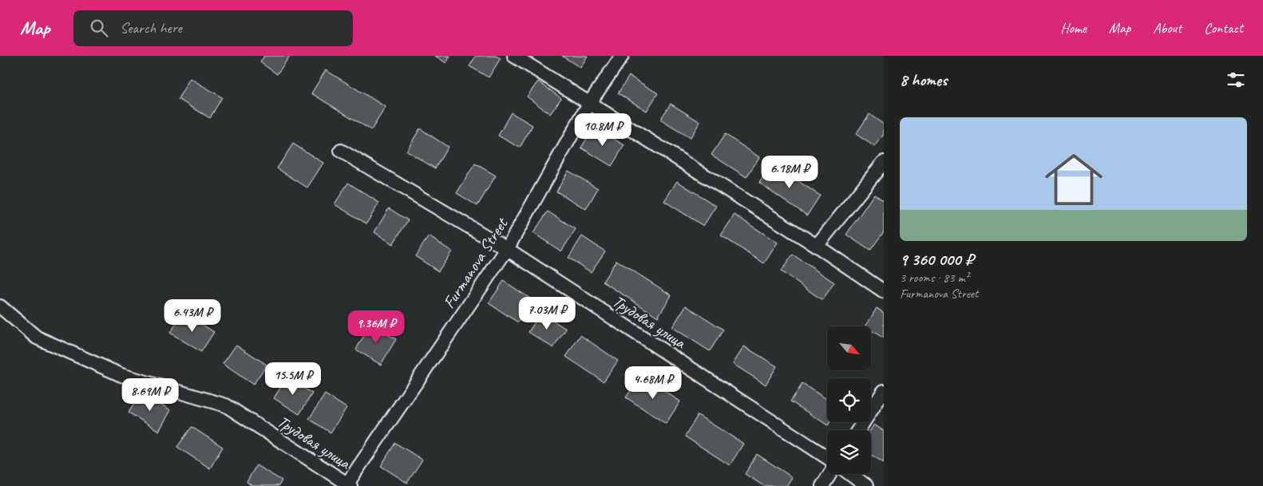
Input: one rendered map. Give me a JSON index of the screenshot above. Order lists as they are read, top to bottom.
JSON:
{
  "streets": {
    "street": ["Furmanova Street", "Трудовая улица"]
  },
  "crossings": [
    ["Furmanova Street", "Трудовая улица"]
  ],
  "north": "bottom right",
  "page": {
    "header": "Map",
    "search": "Search here",
    "nav": [
      "Home",
      "Map",
      "About",
      "Contact"
    ],
    "heading": "8 homes",
    "list": [
      {
        "name": "9 360 000 ₽",
        "note": "3 rooms · 83 m² · Furmanova Street"
      }
    ],
    "price": [
      "10.8M ₽",
      "6.18M ₽",
      "7.03M ₽",
      "6.43M ₽",
      "9.36M ₽",
      "15.5M ₽",
      "4.68M ₽",
      "8.69M ₽"
    ]
  }
}
